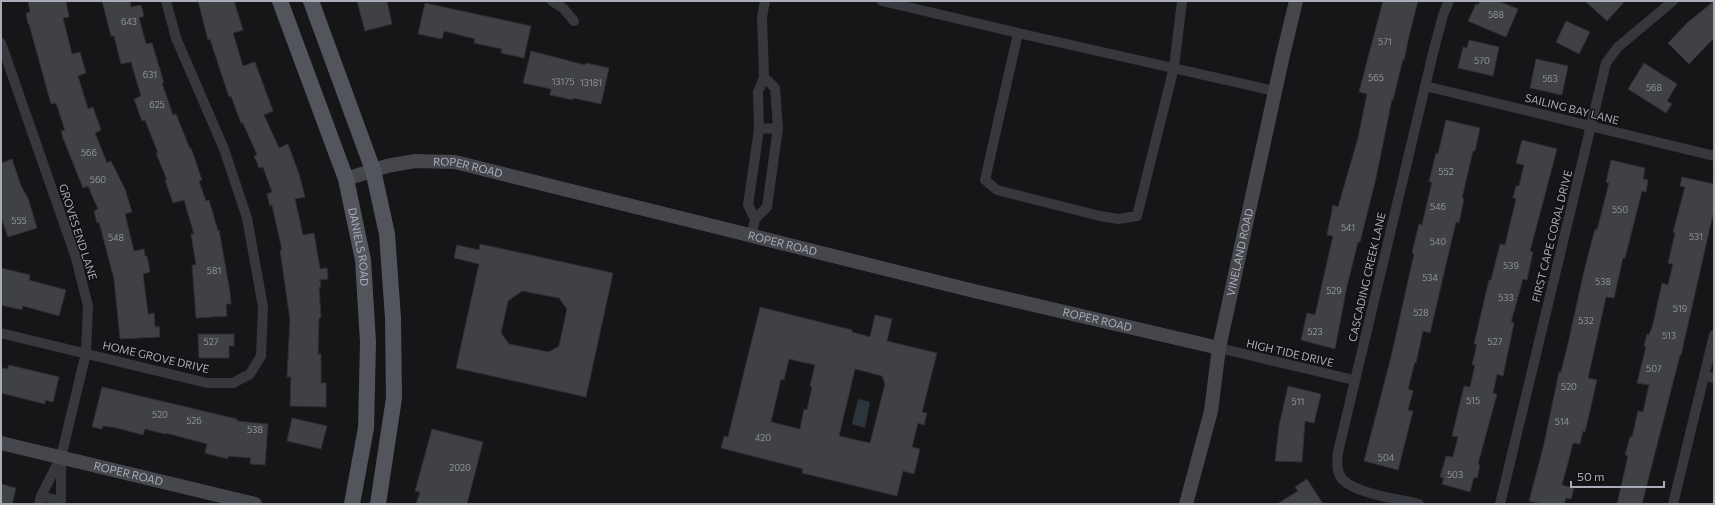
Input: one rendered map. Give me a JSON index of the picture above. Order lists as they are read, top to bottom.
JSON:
{
  "streets": {
    "main road": ["DANIELS ROAD"],
    "street": [
      "SAILING BAY LANE",
      "ROPER ROAD",
      "GROVES END LANE",
      "FIRST CAPE CORAL DRIVE",
      "VINELAND ROAD",
      "CASCADING CREEK LANE",
      "HIGH TIDE DRIVE",
      "HOME GROVE DRIVE"
    ]
  },
  "crossings": [
    ["SAILING BAY LANE", "FIRST CAPE CORAL DRIVE"],
    ["SAILING BAY LANE", "CASCADING CREEK LANE"],
    ["ROPER ROAD", "GROVES END LANE"],
    ["ROPER ROAD", "DANIELS ROAD"],
    ["ROPER ROAD", "VINELAND ROAD"],
    ["ROPER ROAD", "HIGH TIDE DRIVE"],
    ["GROVES END LANE", "HOME GROVE DRIVE"],
    ["VINELAND ROAD", "HIGH TIDE DRIVE"],
    ["CASCADING CREEK LANE", "HIGH TIDE DRIVE"]
  ],
  "house_numbers": [
    "588",
    "643",
    "571",
    "570",
    "631",
    "565",
    "563",
    "13175",
    "13181",
    "568",
    "625",
    "566",
    "552",
    "560",
    "546",
    "550",
    "555",
    "541",
    "531",
    "548",
    "540",
    "539",
    "581",
    "534",
    "538",
    "529",
    "533",
    "519",
    "528",
    "532",
    "523",
    "513",
    "527",
    "527",
    "507",
    "520",
    "515",
    "511",
    "520",
    "526",
    "514",
    "538",
    "420",
    "504",
    "2020",
    "503"
  ],
  "scale_bar": "50 m"
}
